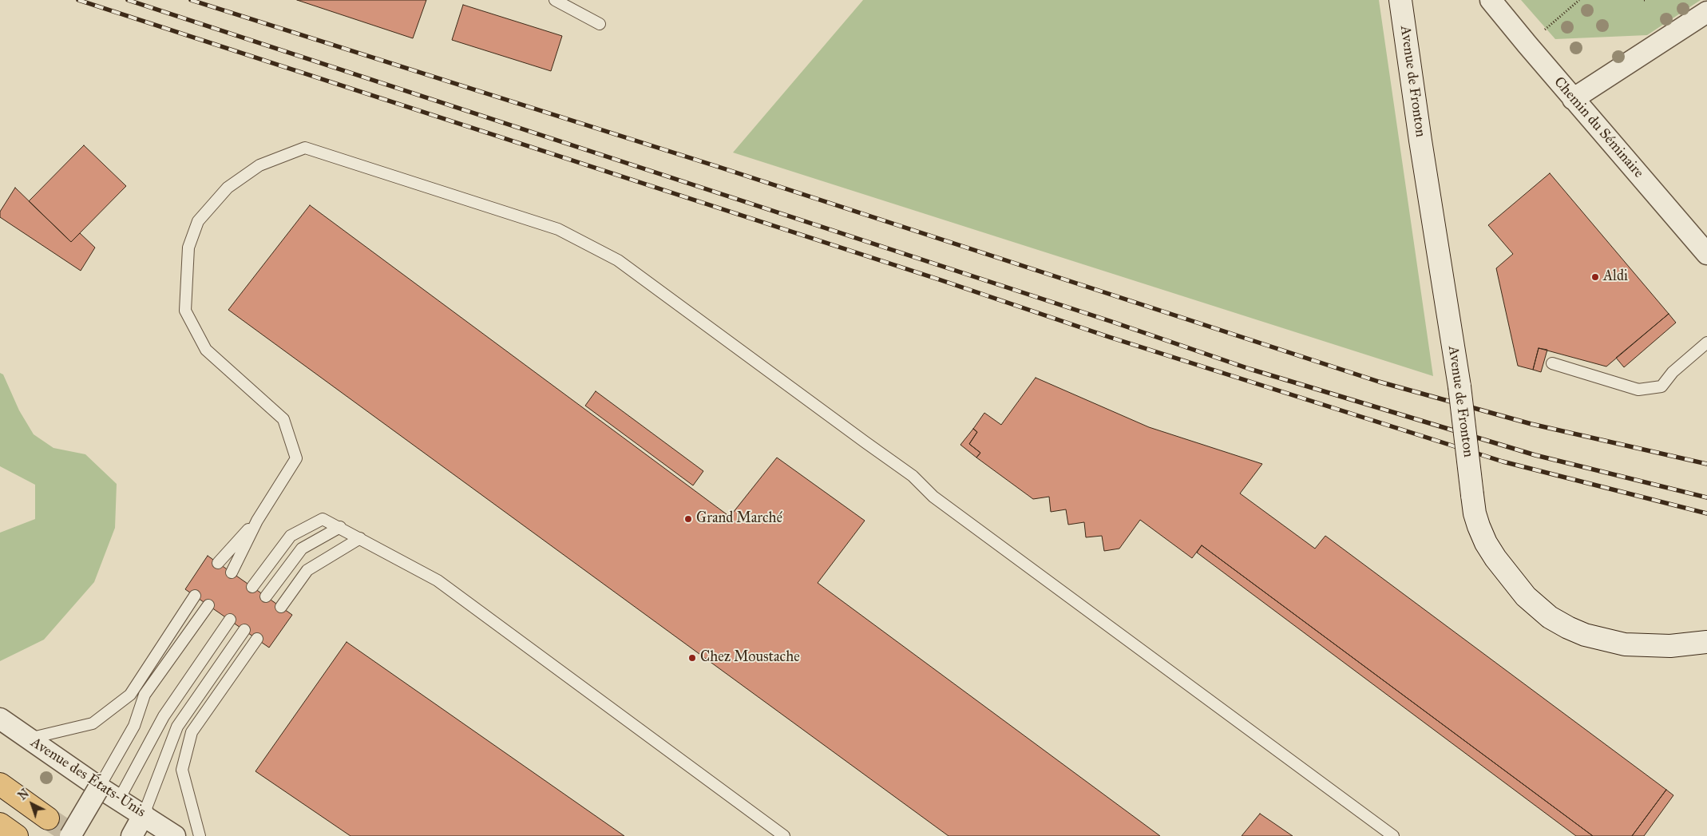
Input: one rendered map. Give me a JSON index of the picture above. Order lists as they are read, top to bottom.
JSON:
{
  "streets": {
    "street": ["Avenue de Fronton", "Chemin du Séminaire", "Avenue des États-Unis"]
  },
  "places": ["Aldi", "Grand Marché", "Chez Moustache"],
  "north": "top left"
}
